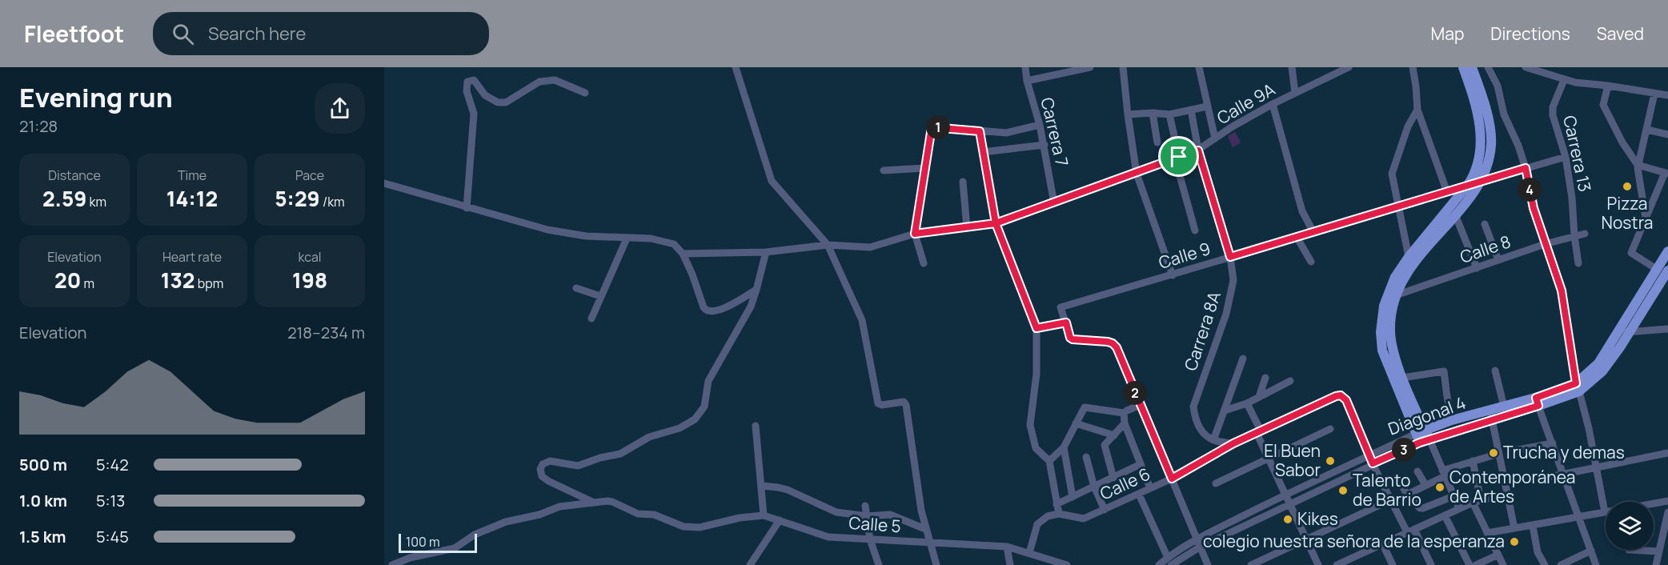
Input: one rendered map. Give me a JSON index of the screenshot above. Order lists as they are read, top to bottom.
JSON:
{
  "streets": {
    "main road": ["Diagonal 4"],
    "street": [
      "Calle 9A",
      "Carrera 7",
      "Carrera 13",
      "Calle 8",
      "Calle 9",
      "Carrera 8A",
      "Calle 6",
      "Calle 5"
    ]
  },
  "crossings": [
    ["Calle 9A", "Carrera 7"],
    ["Calle 9A", "Carrera 8A"],
    ["Carrera 13", "Calle 8"],
    ["Carrera 13", "Calle 9"],
    ["Calle 9", "Carrera 8A"],
    ["Diagonal 4", "Calle 6"],
    ["Calle 6", "Calle 5"]
  ],
  "places": [
    "Pizza Nostra",
    "Trucha y demas",
    "El Buen Sabor",
    "Contemporánea de Artes",
    "Talento de Barrio",
    "Kikes",
    "colegio nuestra señora de la esperanza"
  ],
  "scale_bar": "100 m",
  "page": {
    "header": "Fleetfoot",
    "search": "Search here",
    "nav": ["Map", "Directions", "Saved"],
    "heading": ["Evening run", "21:28"],
    "pins": [
      "1",
      "4",
      "2",
      "3"
    ],
    "stats": [
      ["Distance", "2.59 km"],
      ["Time", "14:12"],
      ["Pace", "5:29 /km"],
      ["Elevation", "20 m"],
      ["Heart rate", "132 bpm"],
      ["kcal", "198"]
    ],
    "chart": ["Elevation", "218–234 m"],
    "list": [
      {
        "name": "500 m",
        "note": "5:42"
      },
      {
        "name": "1.0 km",
        "note": "5:13"
      },
      {
        "name": "1.5 km",
        "note": "5:45"
      }
    ],
    "scale": "100 m"
  }
}
